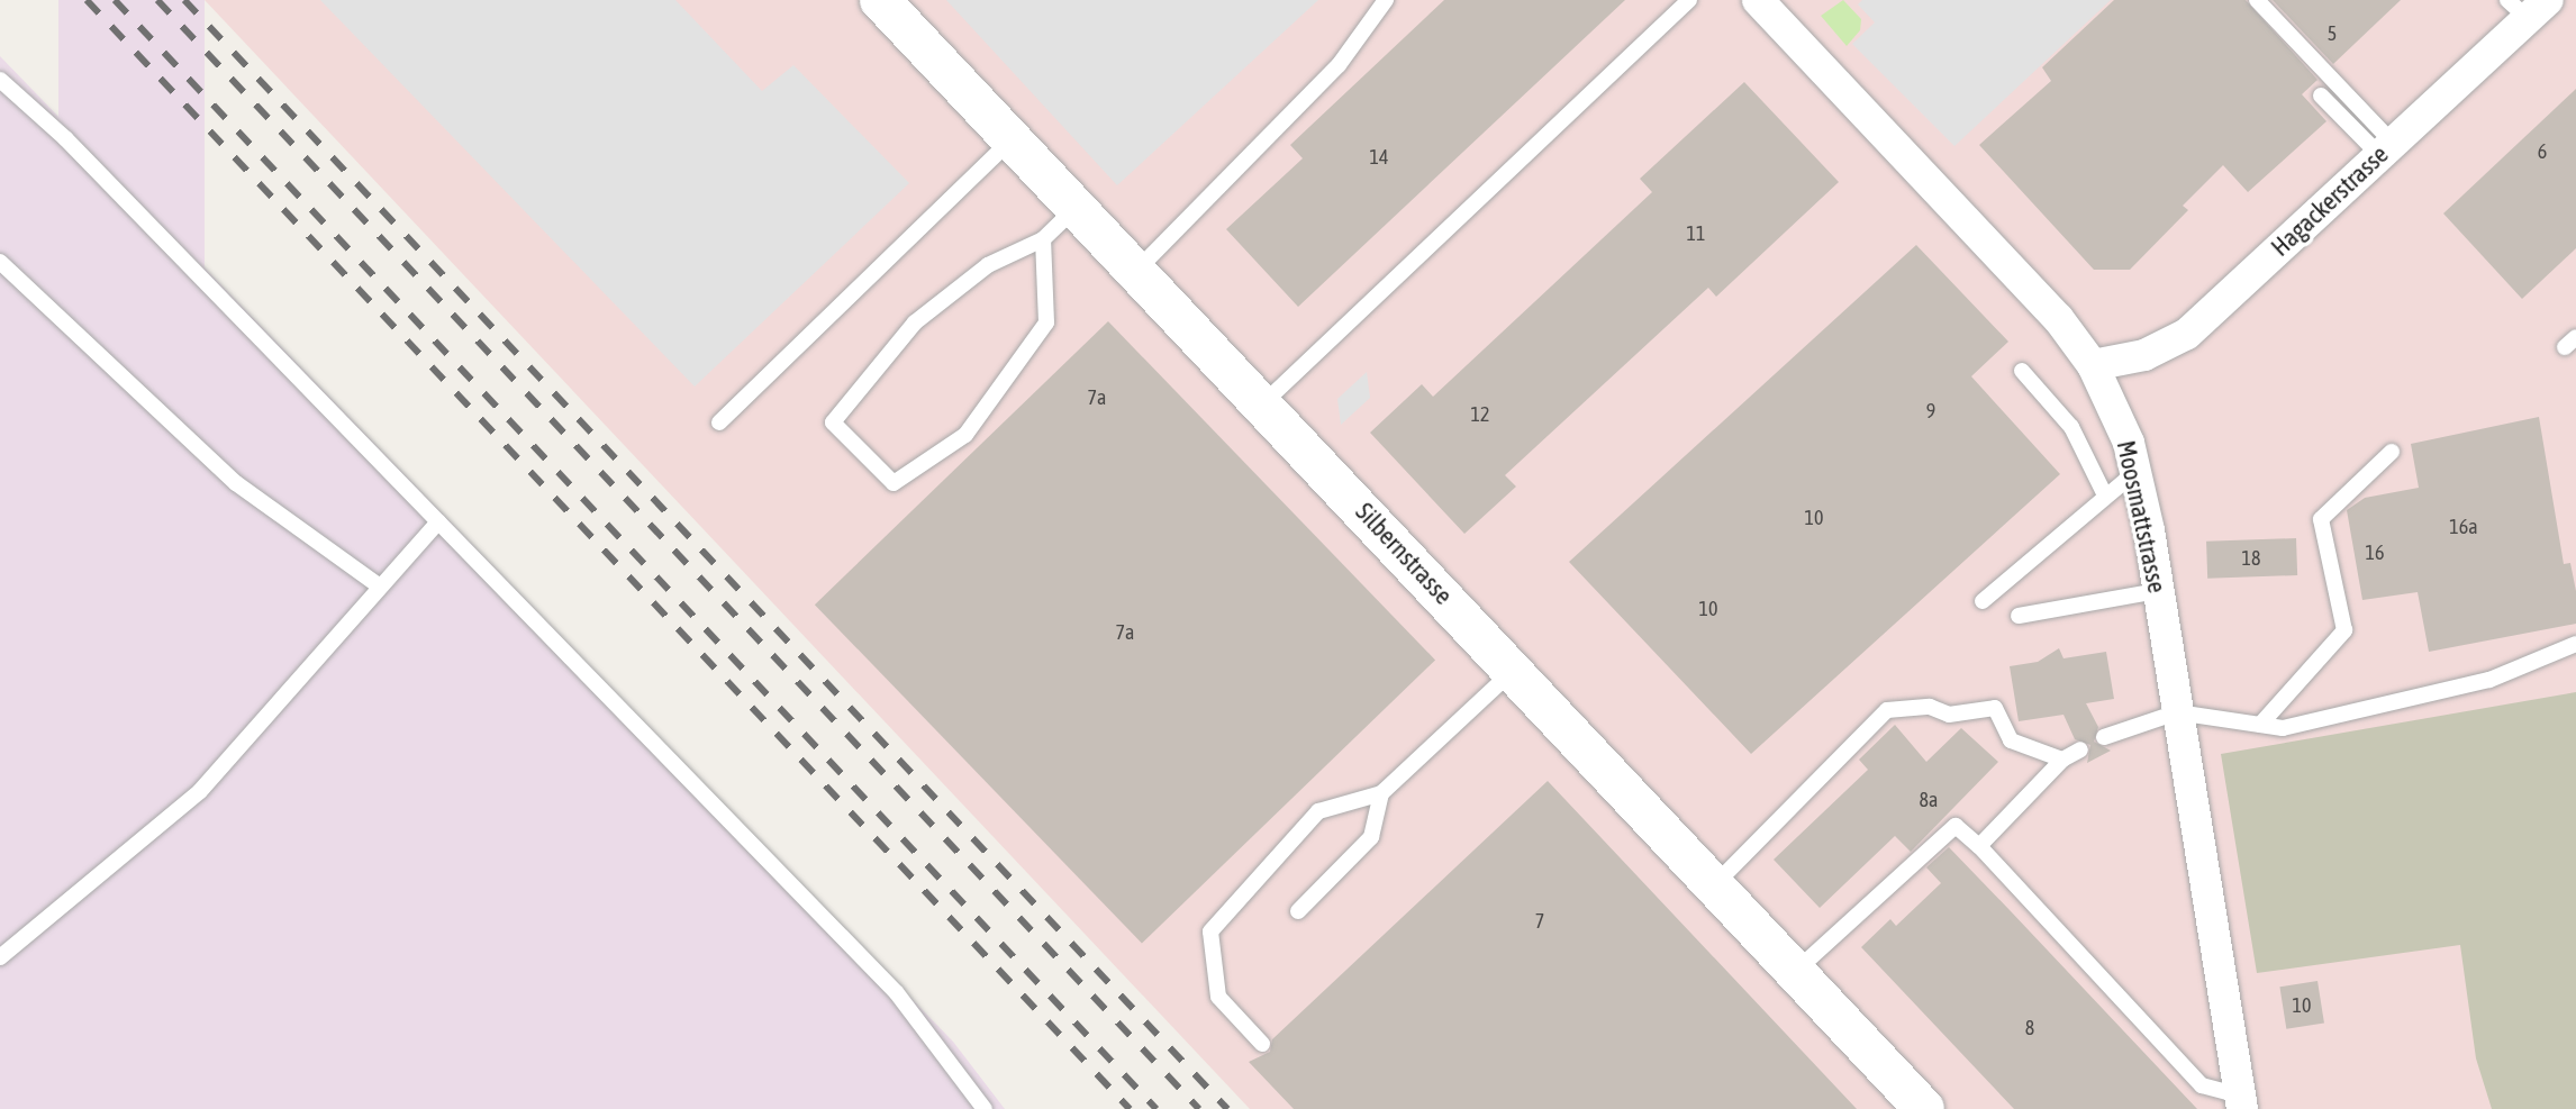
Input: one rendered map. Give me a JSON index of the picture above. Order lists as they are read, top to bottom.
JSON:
{
  "streets": {
    "street": ["Hagackerstrasse", "Moosmattstrasse", "Silbernstrasse"]
  },
  "crossings": [
    ["Hagackerstrasse", "Moosmattstrasse"]
  ],
  "house_numbers": [
    "5",
    "6",
    "14",
    "11",
    "7a",
    "9",
    "12",
    "10",
    "16a",
    "16",
    "18",
    "10",
    "7a",
    "8a",
    "7",
    "10",
    "8"
  ]
}
